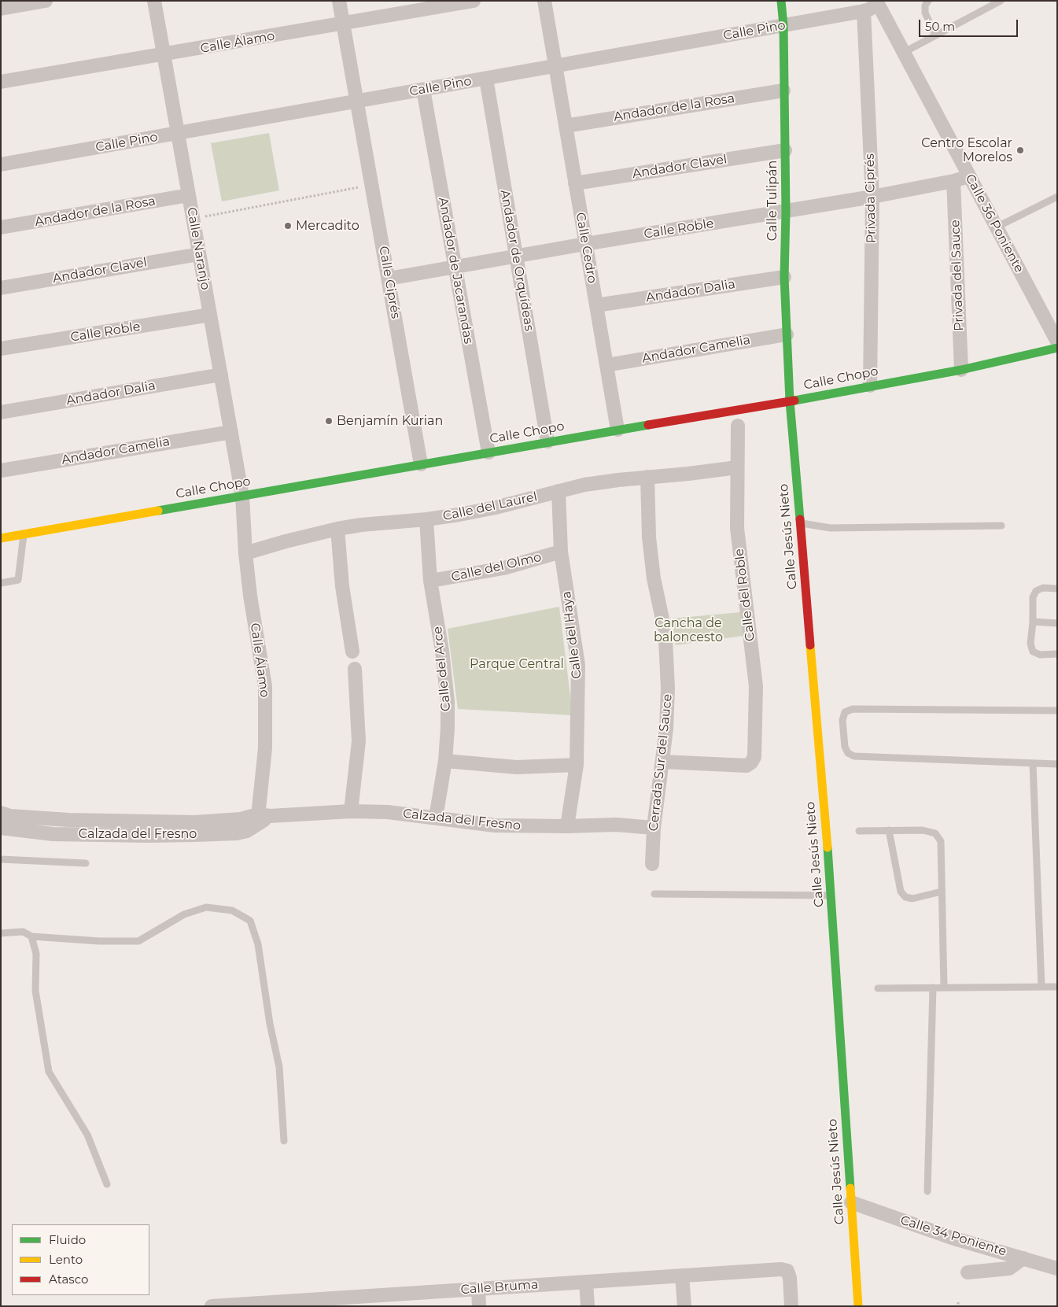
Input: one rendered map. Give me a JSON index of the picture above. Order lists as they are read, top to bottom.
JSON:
{
  "streets": {
    "street": [
      "Calle Pino",
      "Calle Álamo",
      "Andador de la Rosa",
      "Andador Clavel",
      "Privada Ciprés",
      "Calle Tulipán",
      "Calle 36 Poniente",
      "Calle Roble",
      "Calle Cedro",
      "Calle Naranjo",
      "Andador de Orquídeas",
      "Andador de Jacarandas",
      "Privada del Sauce",
      "Calle Ciprés",
      "Andador Dalia",
      "Andador Camelia",
      "Calle Chopo",
      "Calle del Laurel",
      "Calle Jesús Nieto",
      "Calle del Olmo",
      "Calle del Roble",
      "Calle del Haya",
      "Calle del Arce",
      "Cerrada Sur del Sauce",
      "Calzada del Fresno",
      "Calle 34 Poniente",
      "Calle Bruma"
    ]
  },
  "crossings": [
    ["Calle Pino", "Privada Ciprés"],
    ["Calle Pino", "Calle Tulipán"],
    ["Calle Pino", "Calle 36 Poniente"],
    ["Calle Pino", "Calle Cedro"],
    ["Calle Pino", "Calle Naranjo"],
    ["Calle Pino", "Andador de Orquídeas"],
    ["Calle Pino", "Andador de Jacarandas"],
    ["Calle Pino", "Calle Ciprés"],
    ["Calle Álamo", "Calle Naranjo"],
    ["Calle Álamo", "Calle Ciprés"],
    ["Calle Álamo", "Calle Chopo"],
    ["Calle Álamo", "Calle del Laurel"],
    ["Calle Álamo", "Calzada del Fresno"],
    ["Andador de la Rosa", "Calle Tulipán"],
    ["Andador de la Rosa", "Calle Cedro"],
    ["Andador de la Rosa", "Calle Naranjo"],
    ["Andador Clavel", "Calle Tulipán"],
    ["Andador Clavel", "Calle Cedro"],
    ["Andador Clavel", "Calle Naranjo"],
    ["Privada Ciprés", "Calle Roble"],
    ["Privada Ciprés", "Calle Chopo"],
    ["Calle Tulipán", "Calle Roble"],
    ["Calle Tulipán", "Andador Dalia"],
    ["Calle Tulipán", "Andador Camelia"],
    ["Calle Tulipán", "Calle Chopo"],
    ["Calle Tulipán", "Calle Jesús Nieto"],
    ["Calle 36 Poniente", "Calle Roble"],
    ["Calle Roble", "Calle Cedro"],
    ["Calle Roble", "Calle Naranjo"],
    ["Calle Roble", "Andador de Orquídeas"],
    ["Calle Roble", "Andador de Jacarandas"],
    ["Calle Roble", "Privada del Sauce"],
    ["Calle Roble", "Calle Ciprés"],
    ["Calle Cedro", "Andador Dalia"],
    ["Calle Cedro", "Andador Camelia"],
    ["Calle Cedro", "Calle Chopo"],
    ["Calle Naranjo", "Andador Dalia"],
    ["Calle Naranjo", "Andador Camelia"],
    ["Calle Naranjo", "Calle Chopo"],
    ["Andador de Orquídeas", "Calle Chopo"],
    ["Andador de Jacarandas", "Calle Chopo"],
    ["Privada del Sauce", "Calle Chopo"],
    ["Calle Ciprés", "Calle Chopo"],
    ["Calle Chopo", "Calle Jesús Nieto"],
    ["Calle del Laurel", "Calle del Roble"],
    ["Calle del Laurel", "Calle del Haya"],
    ["Calle del Laurel", "Calle del Arce"],
    ["Calle del Laurel", "Cerrada Sur del Sauce"],
    ["Calle Jesús Nieto", "Calle 34 Poniente"],
    ["Calle del Olmo", "Calle del Haya"],
    ["Calle del Olmo", "Calle del Arce"],
    ["Calle del Roble", "Cerrada Sur del Sauce"],
    ["Calle del Haya", "Calzada del Fresno"],
    ["Calle del Arce", "Calzada del Fresno"],
    ["Cerrada Sur del Sauce", "Calzada del Fresno"]
  ],
  "parks": ["Cancha de baloncesto", "Parque Central"],
  "places": ["Centro Escolar Morelos", "Mercadito", "Benjamín Kurian"],
  "legend": ["Fluido", "Lento", "Atasco"],
  "scale_bar": "50 m"
}
